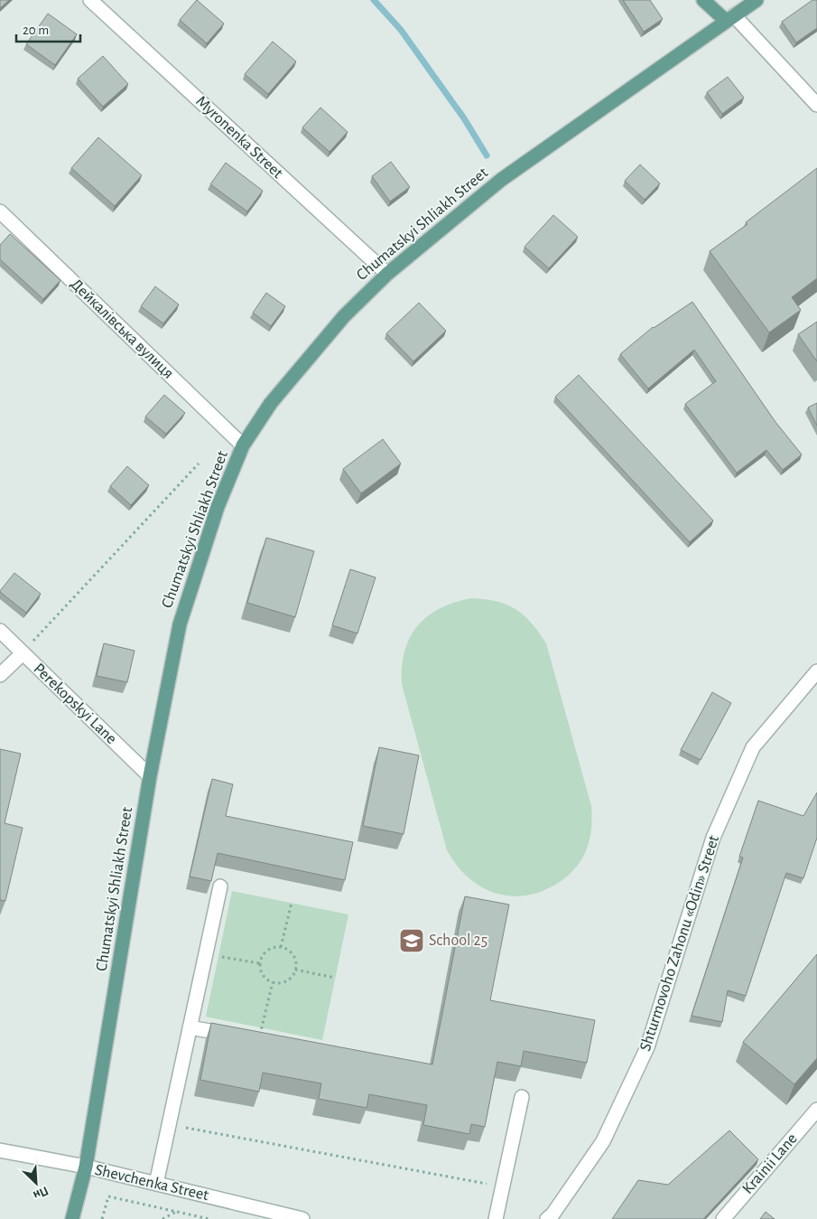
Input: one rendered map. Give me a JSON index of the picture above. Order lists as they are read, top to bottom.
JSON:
{
  "streets": {
    "main road": ["Chumatskyi Shliakh Street"],
    "street": [
      "Myronenka Street",
      "Дейкалівська вулиця",
      "Perekopskyi Lane",
      "Shturmovoho Zahonu «Odin» Street",
      "Krainii Lane",
      "Shevchenka Street"
    ]
  },
  "crossings": [
    ["Myronenka Street", "Chumatskyi Shliakh Street"],
    ["Chumatskyi Shliakh Street", "Дейкалівська вулиця"],
    ["Chumatskyi Shliakh Street", "Perekopskyi Lane"],
    ["Chumatskyi Shliakh Street", "Shevchenka Street"]
  ],
  "places": {
    "school or university": ["School 25"]
  },
  "scale_bar": "20 m",
  "north": "bottom right"
}
